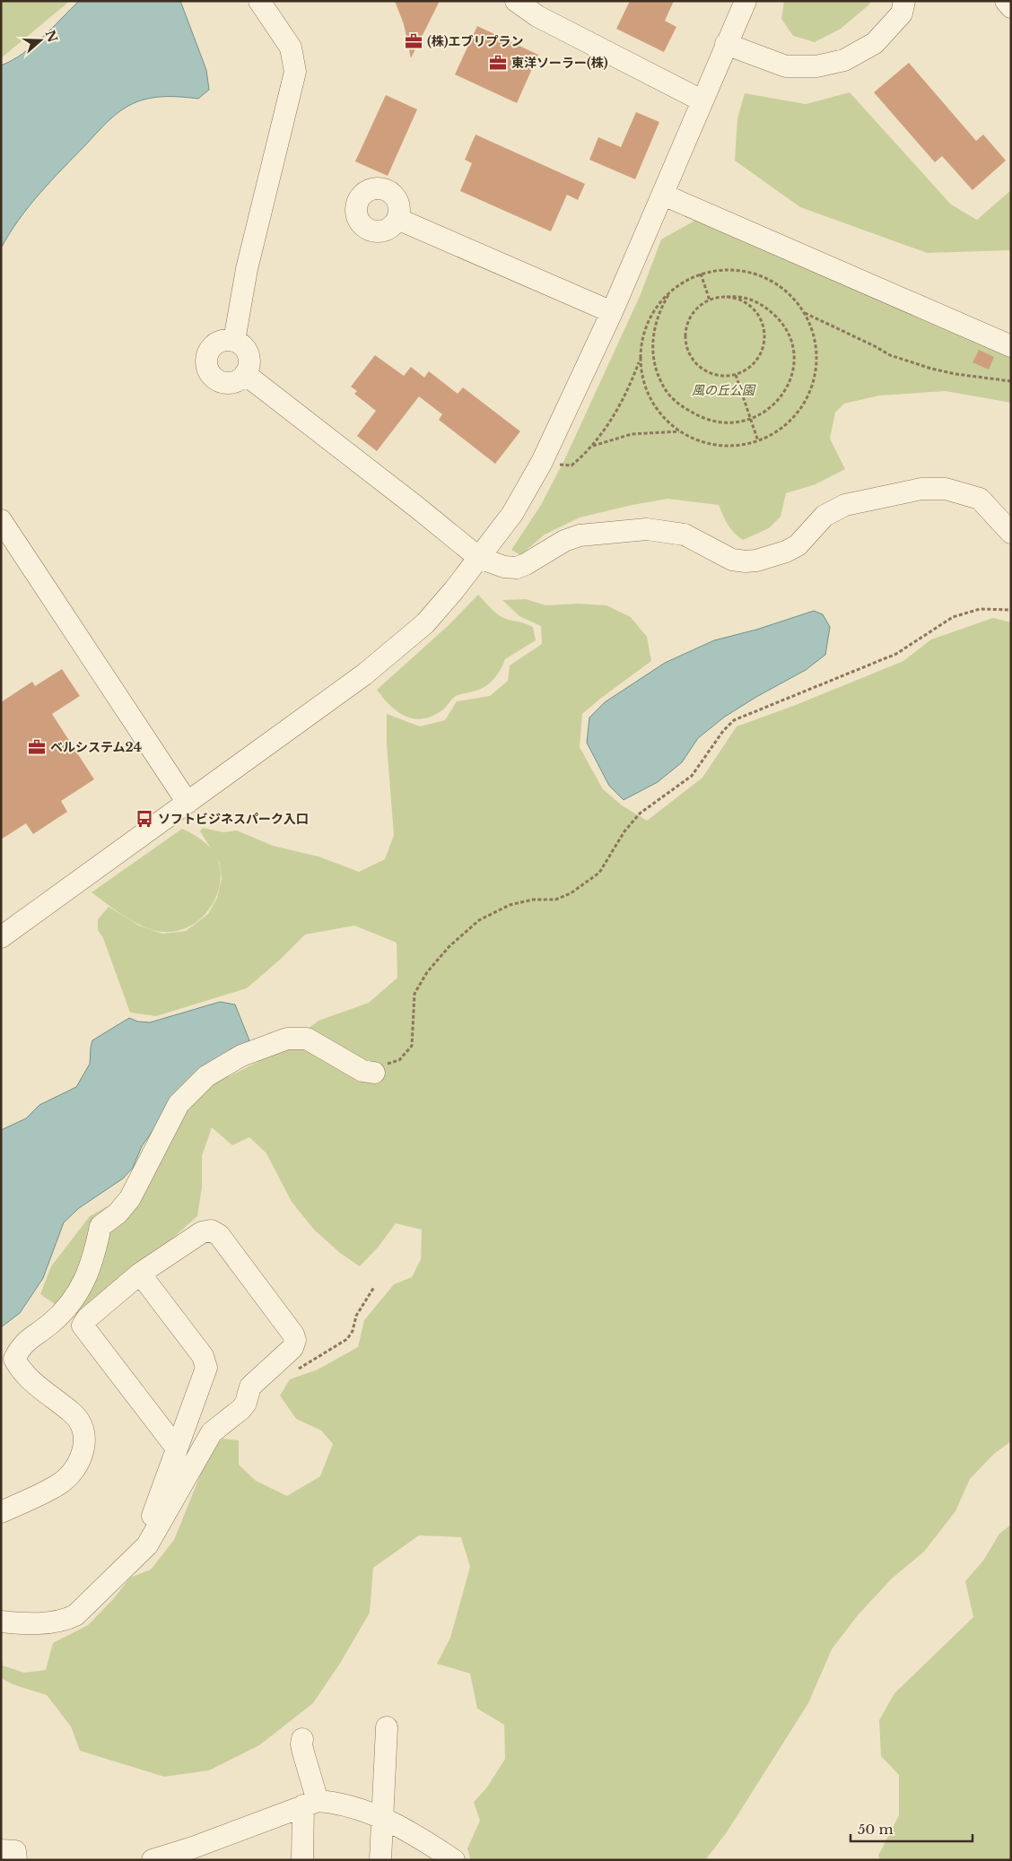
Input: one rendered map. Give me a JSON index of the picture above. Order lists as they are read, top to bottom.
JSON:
{
  "parks": ["風の丘公園"],
  "places": {
    "office": ["(株)エブリプラン", "東洋ソーラー(株)", "ベルシステム24"],
    "bus stop": ["ソフトビジネスパーク入口"]
  },
  "scale_bar": "50 m",
  "north": "right"
}
